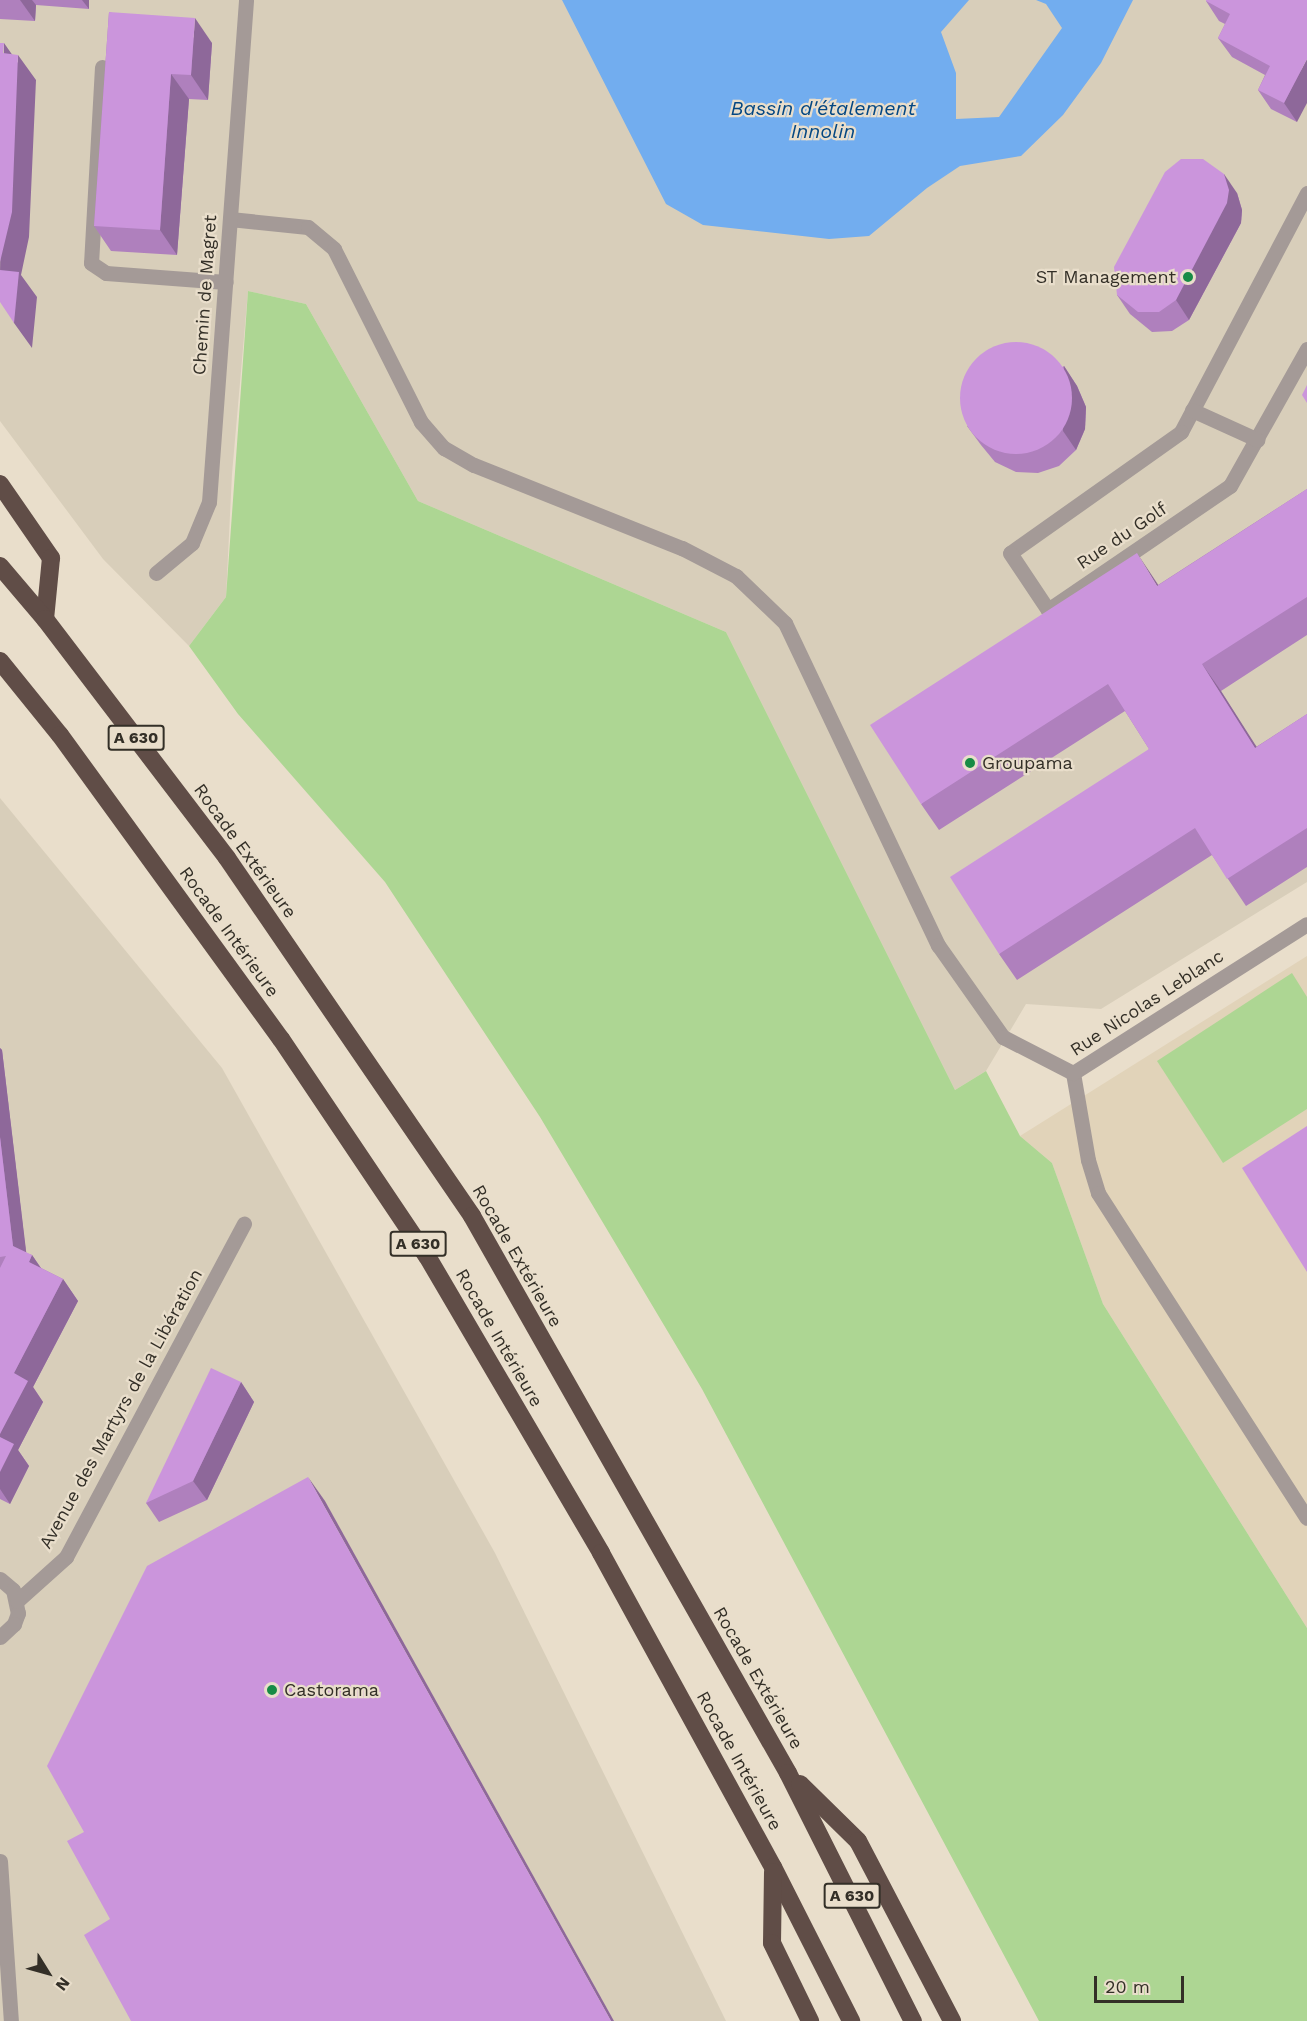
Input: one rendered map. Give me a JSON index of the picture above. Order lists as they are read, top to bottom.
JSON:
{
  "streets": {
    "highway": ["A 630", "Rocade Extérieure", "Rocade Intérieure"],
    "street": [
      "Chemin de Magret",
      "Rue du Golf",
      "Rue Nicolas Leblanc",
      "Avenue des Martyrs de la Libération"
    ]
  },
  "crossings": [
    ["Chemin de Magret", "Rue Nicolas Leblanc"]
  ],
  "water": ["Bassin d'étalement Innolin"],
  "places": ["ST Management", "Groupama", "Castorama"],
  "scale_bar": "20 m",
  "north": "bottom right"
}
